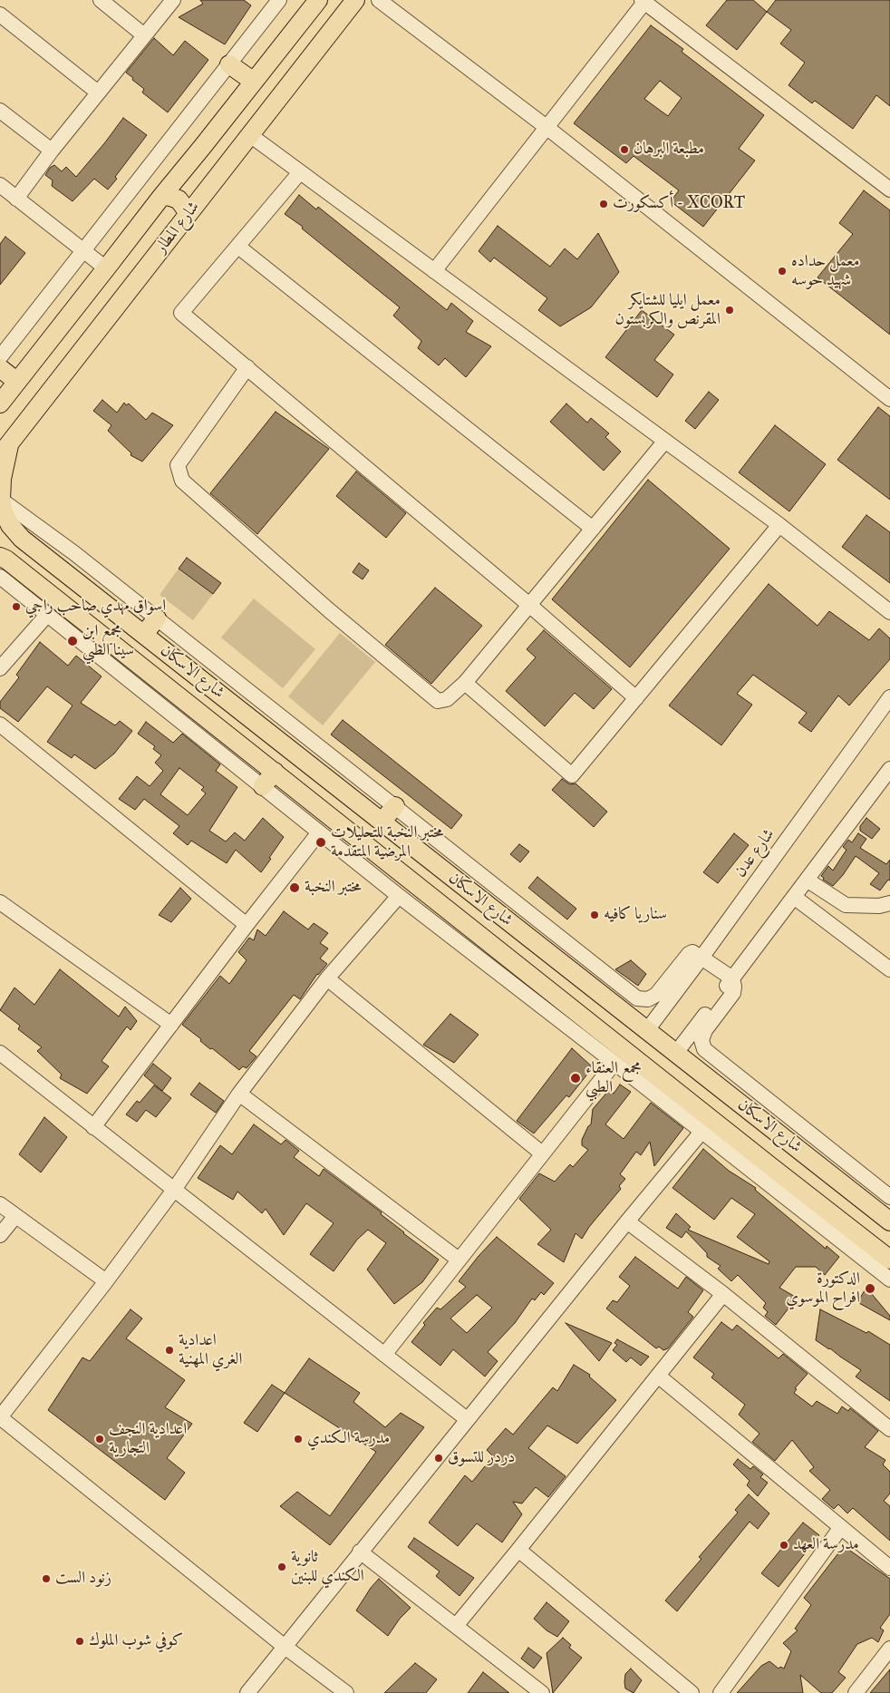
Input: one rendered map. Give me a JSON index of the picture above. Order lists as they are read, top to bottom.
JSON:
{
  "streets": {
    "main road": ["شارع المطار", "شارع الاسكان"],
    "street": ["شارع عدن"]
  },
  "crossings": [
    ["شارع المطار", "شارع الاسكان"],
    ["شارع الاسكان", "شارع عدن"]
  ],
  "places": [
    "مطبعة البرهان",
    "أكسكورت - XCORT",
    "معمل حداده شهيد حوسه",
    "معمل ايليا للشتايكر المقرنص والكربستون",
    "اسواق مهدي صاحب راجي",
    "مجمع ابن سينا الطبي",
    "مختبر النخبة للتحليلات المرضية المتقدمة",
    "مختبر النخبة",
    "سناريا كافيه",
    "مجمع العنقاء الطبي",
    "الدكتورة افراح الموسوي",
    "اعدادية الغري المهنية",
    "اعدادية النجف التجارية",
    "مدرسة الكندي",
    "دردر للتسوق",
    "مدرسة العهد",
    "ثانوية الكندي للبنين",
    "زنود الست",
    "كوفي شوب الملوك"
  ]
}
